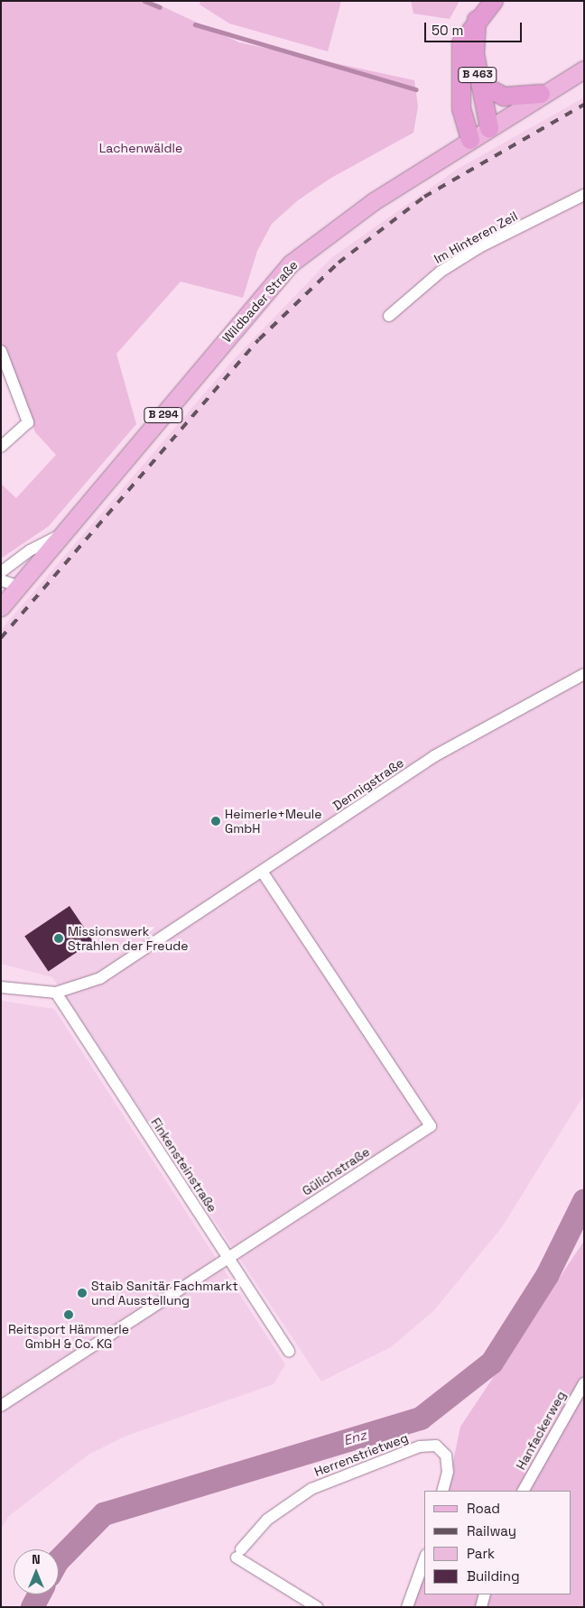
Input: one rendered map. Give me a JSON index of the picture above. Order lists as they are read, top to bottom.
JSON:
{
  "streets": {
    "highway": ["B 463"],
    "main road": ["Wildbader Straße", "B 294"],
    "street": [
      "Im Hinteren Zeil",
      "Dennigstraße",
      "Finkensteinstraße",
      "Gülichstraße",
      "Hanfackerweg",
      "Herrenstrietweg"
    ]
  },
  "crossings": [
    ["B 463", "Wildbader Straße"],
    ["Dennigstraße", "Finkensteinstraße"],
    ["Dennigstraße", "Gülichstraße"],
    ["Finkensteinstraße", "Gülichstraße"]
  ],
  "water": ["Enz"],
  "parks": ["Lachenwäldle"],
  "places": [
    "Heimerle+Meule GmbH",
    "Missionswerk Strahlen der Freude",
    "Staib Sanitär Fachmarkt und Ausstellung",
    "Reitsport Hämmerle GmbH & Co. KG"
  ],
  "legend": [
    "Road",
    "Railway",
    "Park",
    "Building"
  ],
  "scale_bar": "50 m",
  "north": "top"
}
